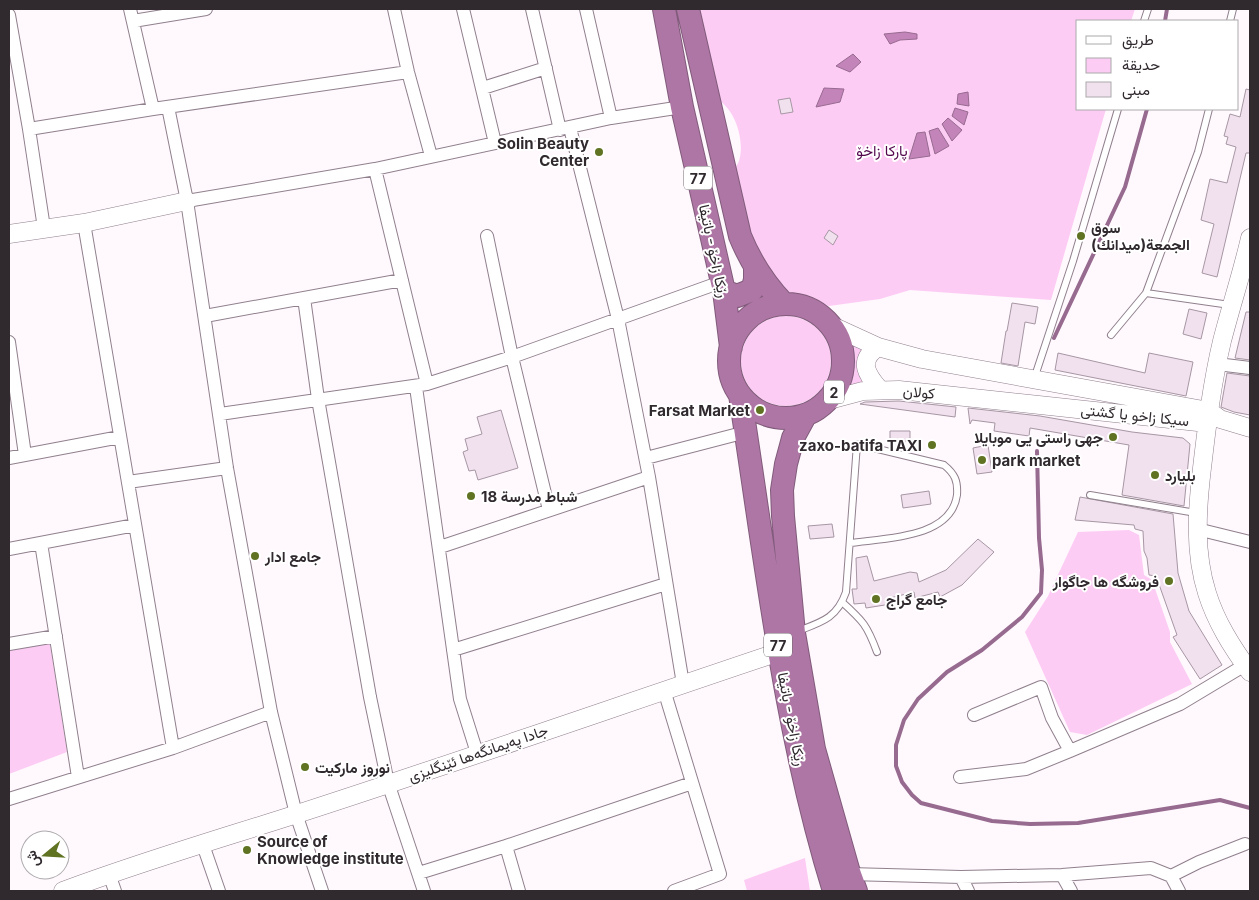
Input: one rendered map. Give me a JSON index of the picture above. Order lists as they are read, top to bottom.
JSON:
{
  "streets": {
    "highway": ["77", "رێکا زاخۆ - باتیفا", "2"],
    "main road": ["كولان", "سیکا زاخو یا گشتى", "جادا په‌يمانگه‌ها ئێنگليزى"]
  },
  "crossings": [
    ["رێکا زاخۆ - باتیفا", "2"],
    ["رێکا زاخۆ - باتیفا", "كولان"],
    ["رێکا زاخۆ - باتیفا", "جادا په‌يمانگه‌ها ئێنگليزى"],
    ["2", "كولان"],
    ["كولان", "سیکا زاخو یا گشتى"]
  ],
  "parks": ["پارکا زاخۆ"],
  "places": [
    "Solin Beauty Center",
    "سوق الجمعة(ميدانك)",
    "Farsat Market",
    "جهى راستى يى موبايلا",
    "zaxo-batifa TAXI",
    "park market",
    "بليارد",
    "18 شباط مدرسة",
    "جامع ادار",
    "فروشگه ها جاگوار",
    "جامع گراج",
    "نوروز ماركيت",
    "Source of Knowledge institute"
  ],
  "legend": ["طريق", "حديقة", "مبنى"],
  "north": "left"
}
